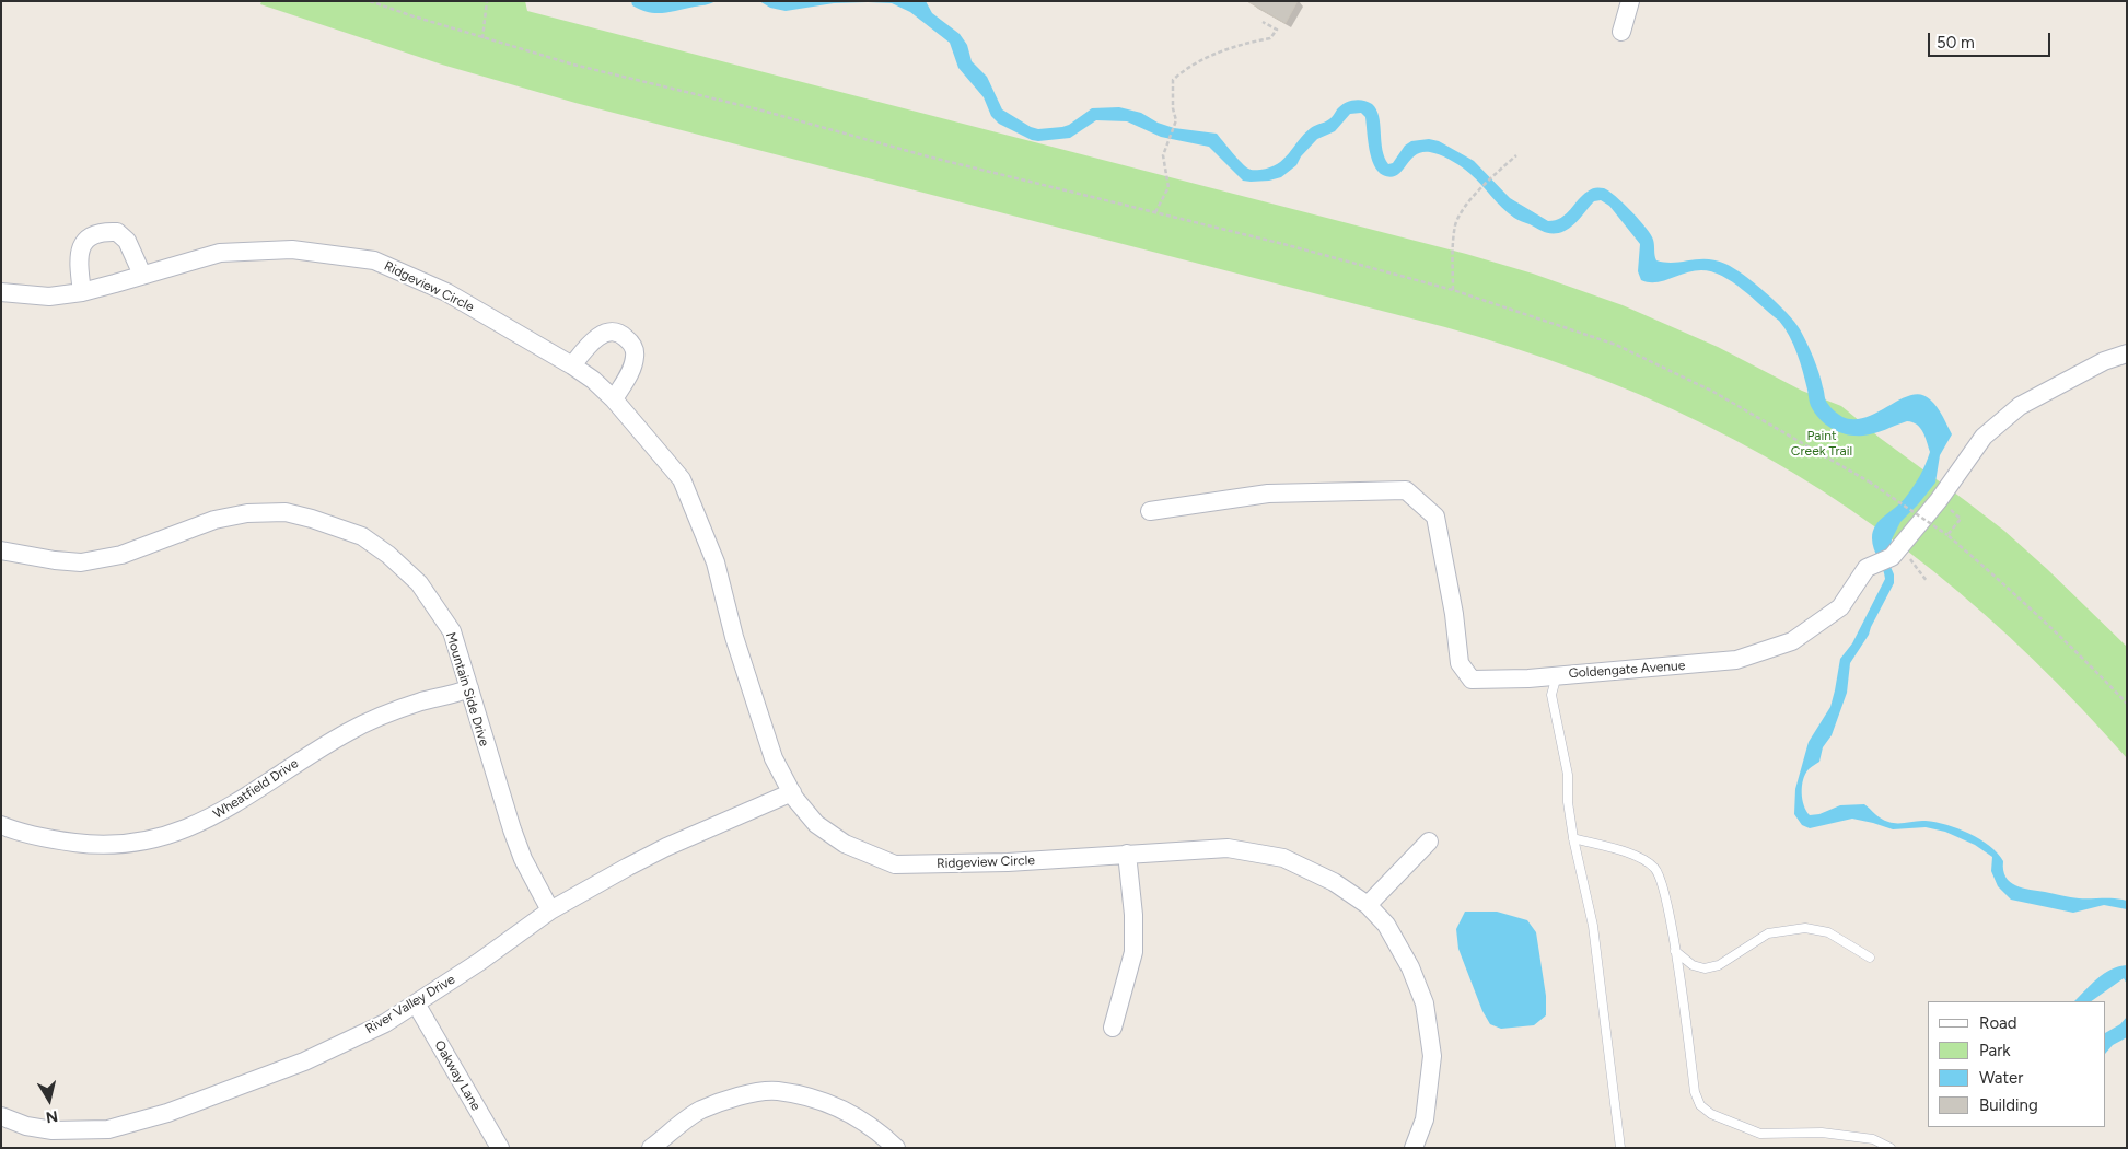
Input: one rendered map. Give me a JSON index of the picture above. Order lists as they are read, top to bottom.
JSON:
{
  "streets": {
    "street": [
      "Ridgeview Circle",
      "Goldengate Avenue",
      "Mountain Side Drive",
      "Wheatfield Drive",
      "River Valley Drive",
      "Oakway Lane"
    ]
  },
  "crossings": [
    ["Ridgeview Circle", "River Valley Drive"],
    ["Mountain Side Drive", "Wheatfield Drive"],
    ["Mountain Side Drive", "River Valley Drive"],
    ["River Valley Drive", "Oakway Lane"]
  ],
  "parks": ["Paint Creek Trail"],
  "legend": [
    "Road",
    "Park",
    "Water",
    "Building"
  ],
  "scale_bar": "50 m",
  "north": "bottom"
}
